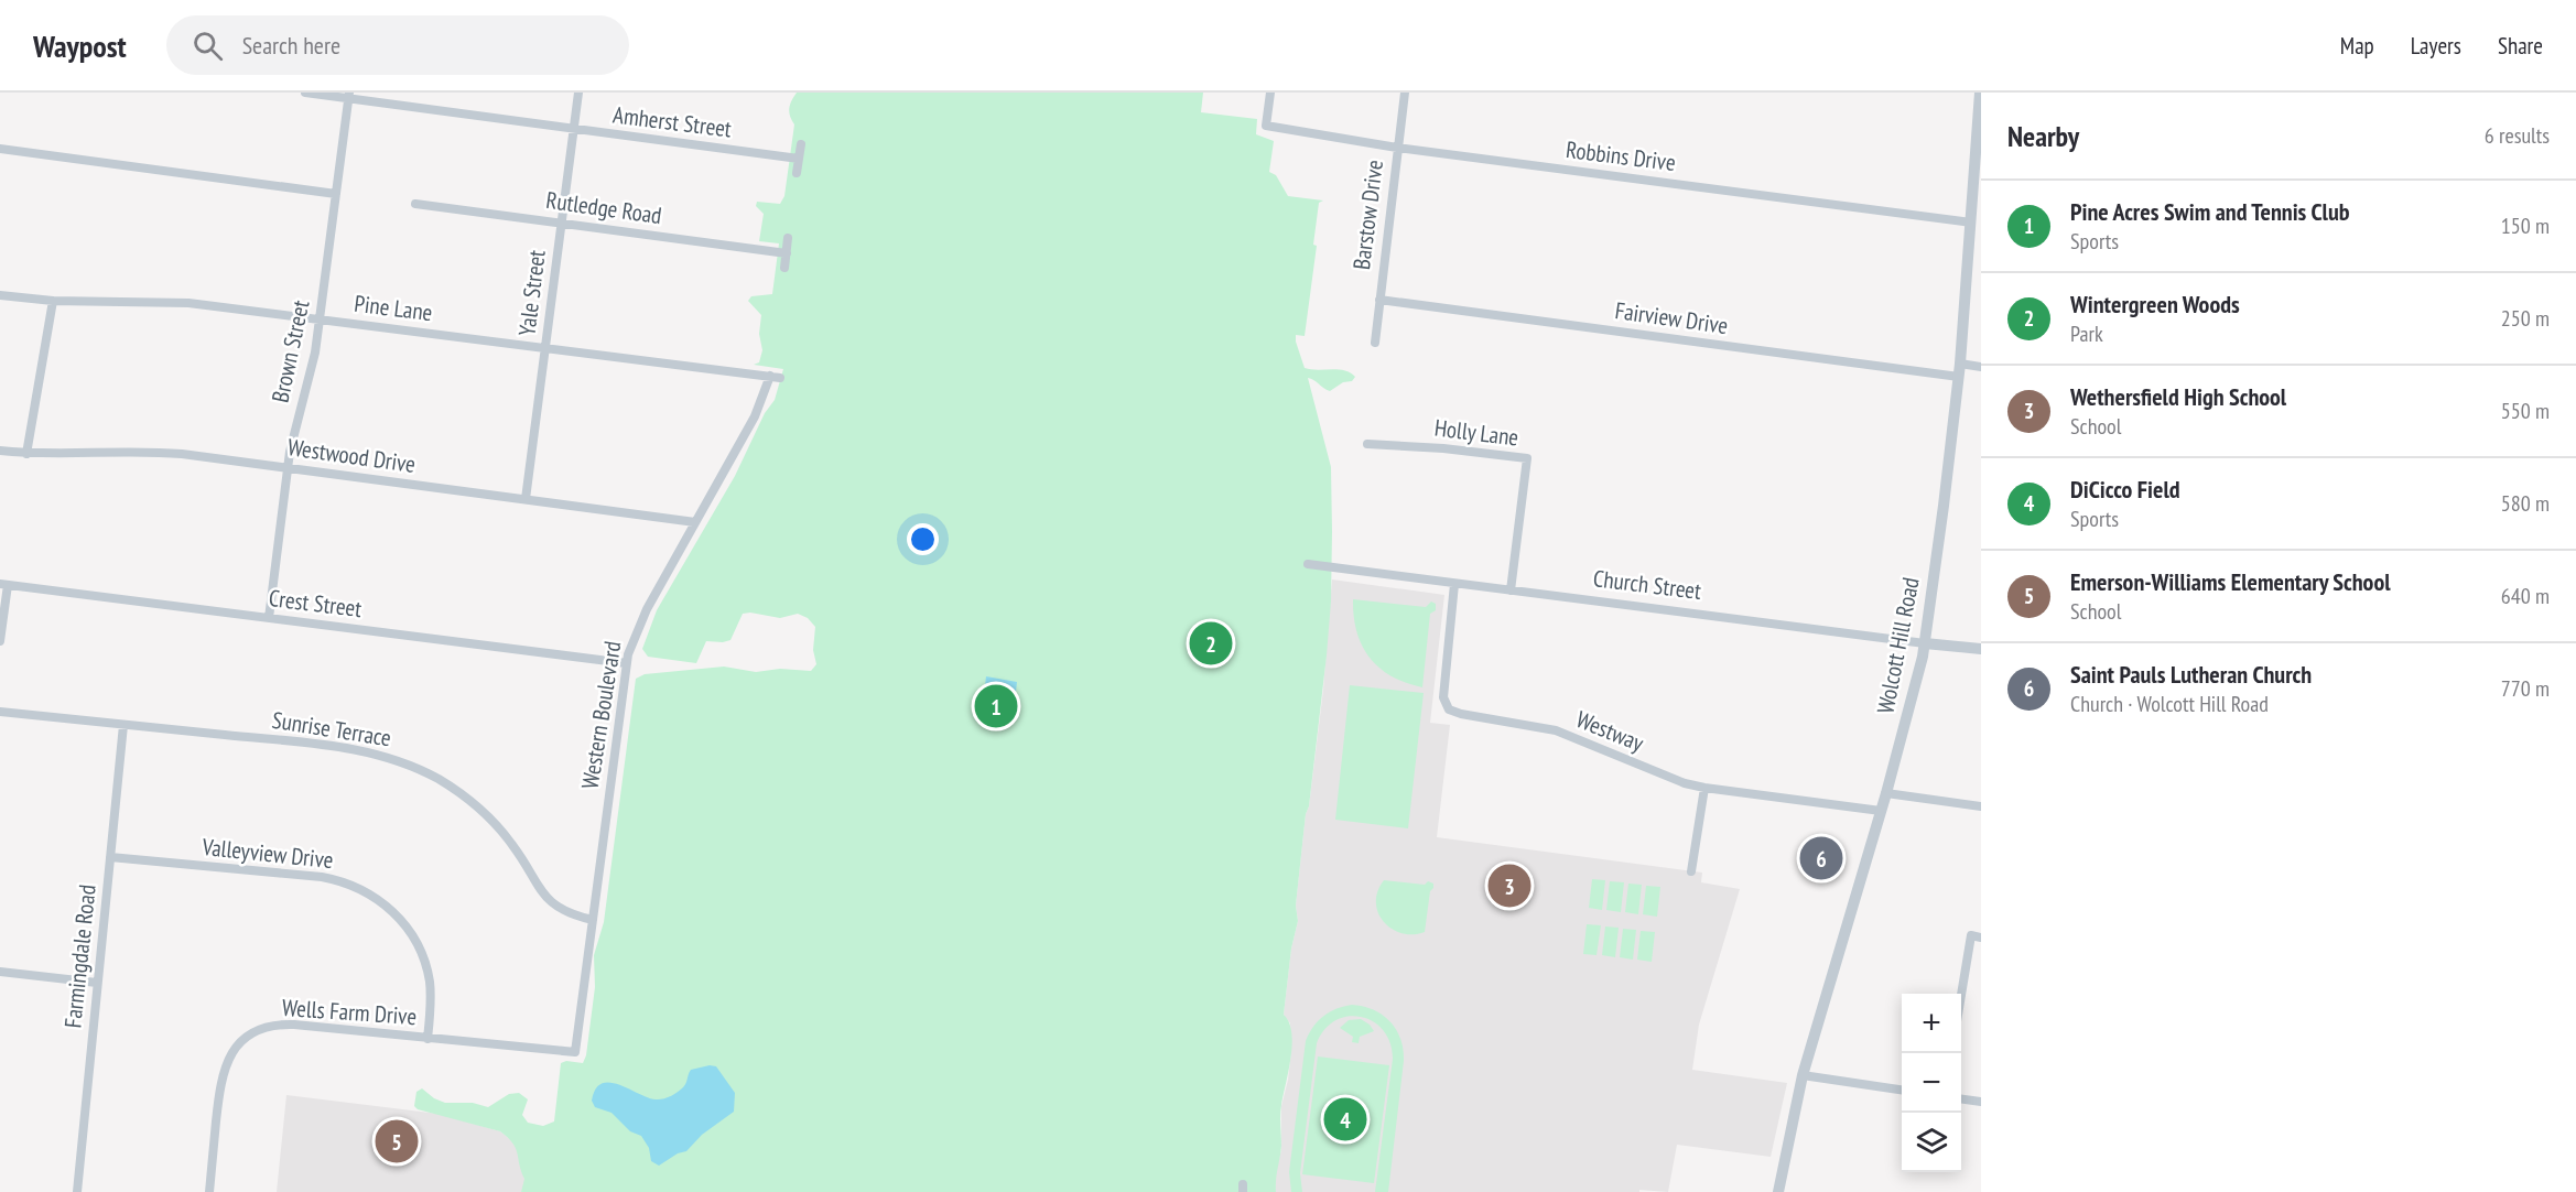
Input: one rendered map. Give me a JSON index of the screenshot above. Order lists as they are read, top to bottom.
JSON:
{
  "streets": {
    "street": [
      "Amherst Street",
      "Robbins Drive",
      "Rutledge Road",
      "Barstow Drive",
      "Yale Street",
      "Pine Lane",
      "Fairview Drive",
      "Brown Street",
      "Holly Lane",
      "Westwood Drive",
      "Church Street",
      "Crest Street",
      "Wolcott Hill Road",
      "Western Boulevard",
      "Sunrise Terrace",
      "Westway",
      "Valleyview Drive",
      "Farmingdale Road",
      "Wells Farm Drive"
    ]
  },
  "crossings": [
    ["Amherst Street", "Yale Street"],
    ["Amherst Street", "Brown Street"],
    ["Robbins Drive", "Barstow Drive"],
    ["Robbins Drive", "Wolcott Hill Road"],
    ["Rutledge Road", "Yale Street"],
    ["Barstow Drive", "Fairview Drive"],
    ["Yale Street", "Pine Lane"],
    ["Yale Street", "Westwood Drive"],
    ["Pine Lane", "Brown Street"],
    ["Pine Lane", "Western Boulevard"],
    ["Fairview Drive", "Wolcott Hill Road"],
    ["Brown Street", "Westwood Drive"],
    ["Brown Street", "Crest Street"],
    ["Holly Lane", "Church Street"],
    ["Westwood Drive", "Western Boulevard"],
    ["Church Street", "Wolcott Hill Road"],
    ["Church Street", "Westway"],
    ["Crest Street", "Western Boulevard"],
    ["Wolcott Hill Road", "Westway"],
    ["Western Boulevard", "Sunrise Terrace"],
    ["Western Boulevard", "Wells Farm Drive"],
    ["Sunrise Terrace", "Farmingdale Road"],
    ["Valleyview Drive", "Farmingdale Road"],
    ["Valleyview Drive", "Wells Farm Drive"]
  ],
  "page": {
    "header": "Waypost",
    "search": "Search here",
    "nav": ["Map", "Layers", "Share"],
    "heading": ["Nearby", "6 results"],
    "list": [
      {
        "mark": "1",
        "name": "Pine Acres Swim and Tennis Club",
        "note": "Sports",
        "value": "150 m"
      },
      {
        "mark": "2",
        "name": "Wintergreen Woods",
        "note": "Park",
        "value": "250 m"
      },
      {
        "mark": "3",
        "name": "Wethersfield High School",
        "note": "School",
        "value": "550 m"
      },
      {
        "mark": "4",
        "name": "DiCicco Field",
        "note": "Sports",
        "value": "580 m"
      },
      {
        "mark": "5",
        "name": "Emerson-Williams Elementary School",
        "note": "School",
        "value": "640 m"
      },
      {
        "mark": "6",
        "name": "Saint Pauls Lutheran Church",
        "note": "Church · Wolcott Hill Road",
        "value": "770 m"
      }
    ],
    "pins": [
      "2",
      "1",
      "6",
      "3",
      "4",
      "5"
    ],
    "map_buttons": ["+", "−"]
  }
}
